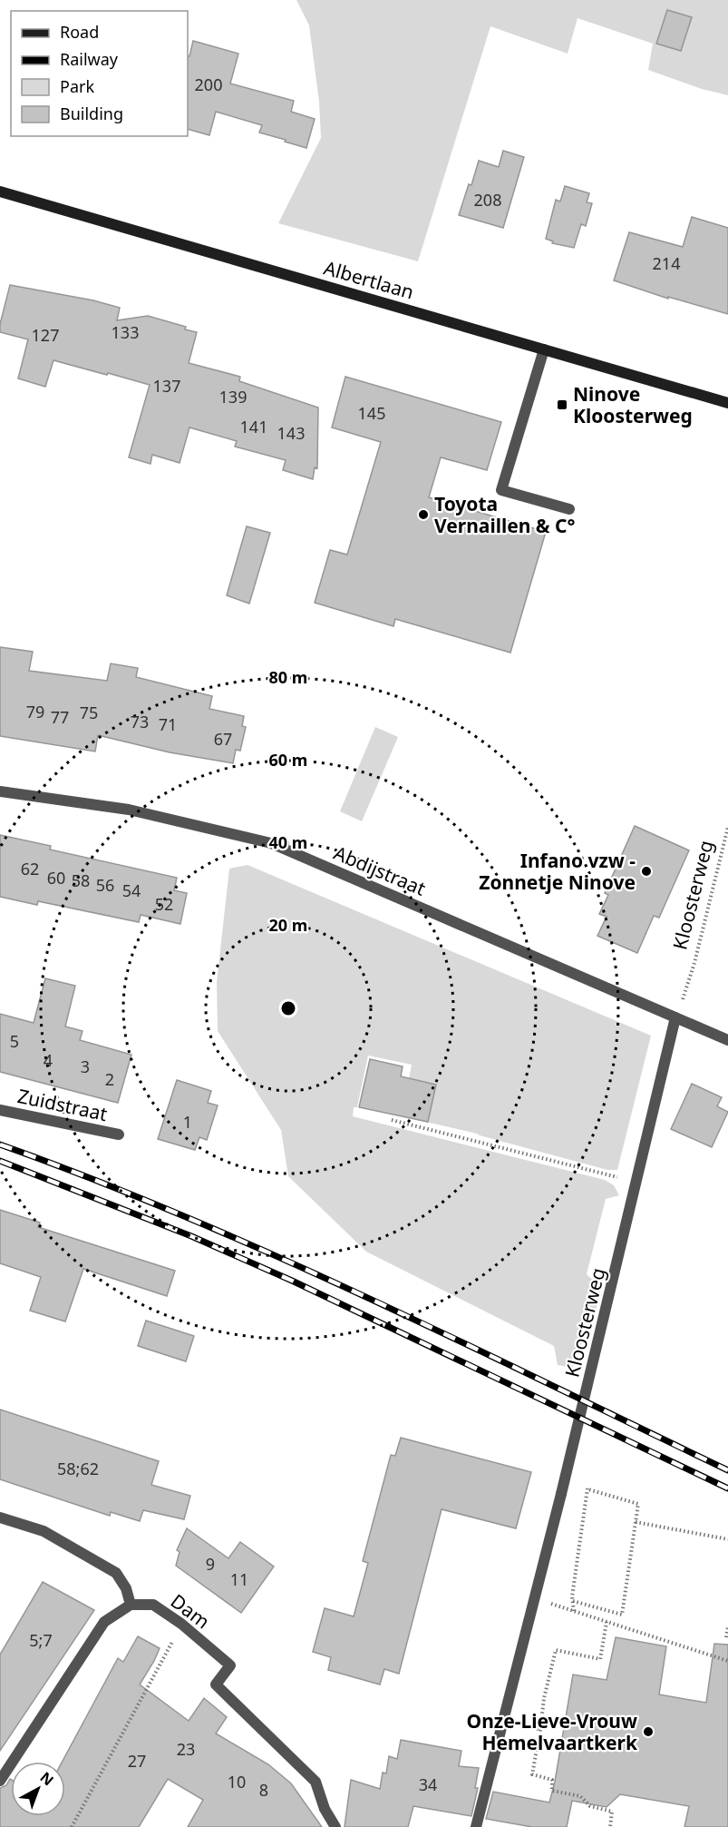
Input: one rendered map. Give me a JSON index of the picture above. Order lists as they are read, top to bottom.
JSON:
{
  "streets": {
    "main road": ["Albertlaan"],
    "street": [
      "Abdijstraat",
      "Kloosterweg",
      "Zuidstraat",
      "Dam"
    ]
  },
  "crossings": [
    ["Abdijstraat", "Kloosterweg"]
  ],
  "places": {
    "transit": ["Ninove Kloosterweg"],
    "other": ["Toyota Vernaillen & C°", "Infano vzw - Zonnetje Ninove", "Onze-Lieve-Vrouw Hemelvaartkerk"]
  },
  "house_numbers": [
    "200",
    "208",
    "214",
    "133",
    "127",
    "137",
    "139",
    "145",
    "141",
    "143",
    "79",
    "75",
    "77",
    "73",
    "71",
    "67",
    "62",
    "60",
    "58",
    "56",
    "54",
    "52",
    "5",
    "4",
    "3",
    "2",
    "1",
    "58;62",
    "9",
    "11",
    "5;7",
    "23",
    "27",
    "10",
    "34",
    "8"
  ],
  "legend": [
    "Road",
    "Railway",
    "Park",
    "Building"
  ],
  "north": "top right",
  "rings": [
    "80 m",
    "60 m",
    "40 m",
    "20 m"
  ]
}
